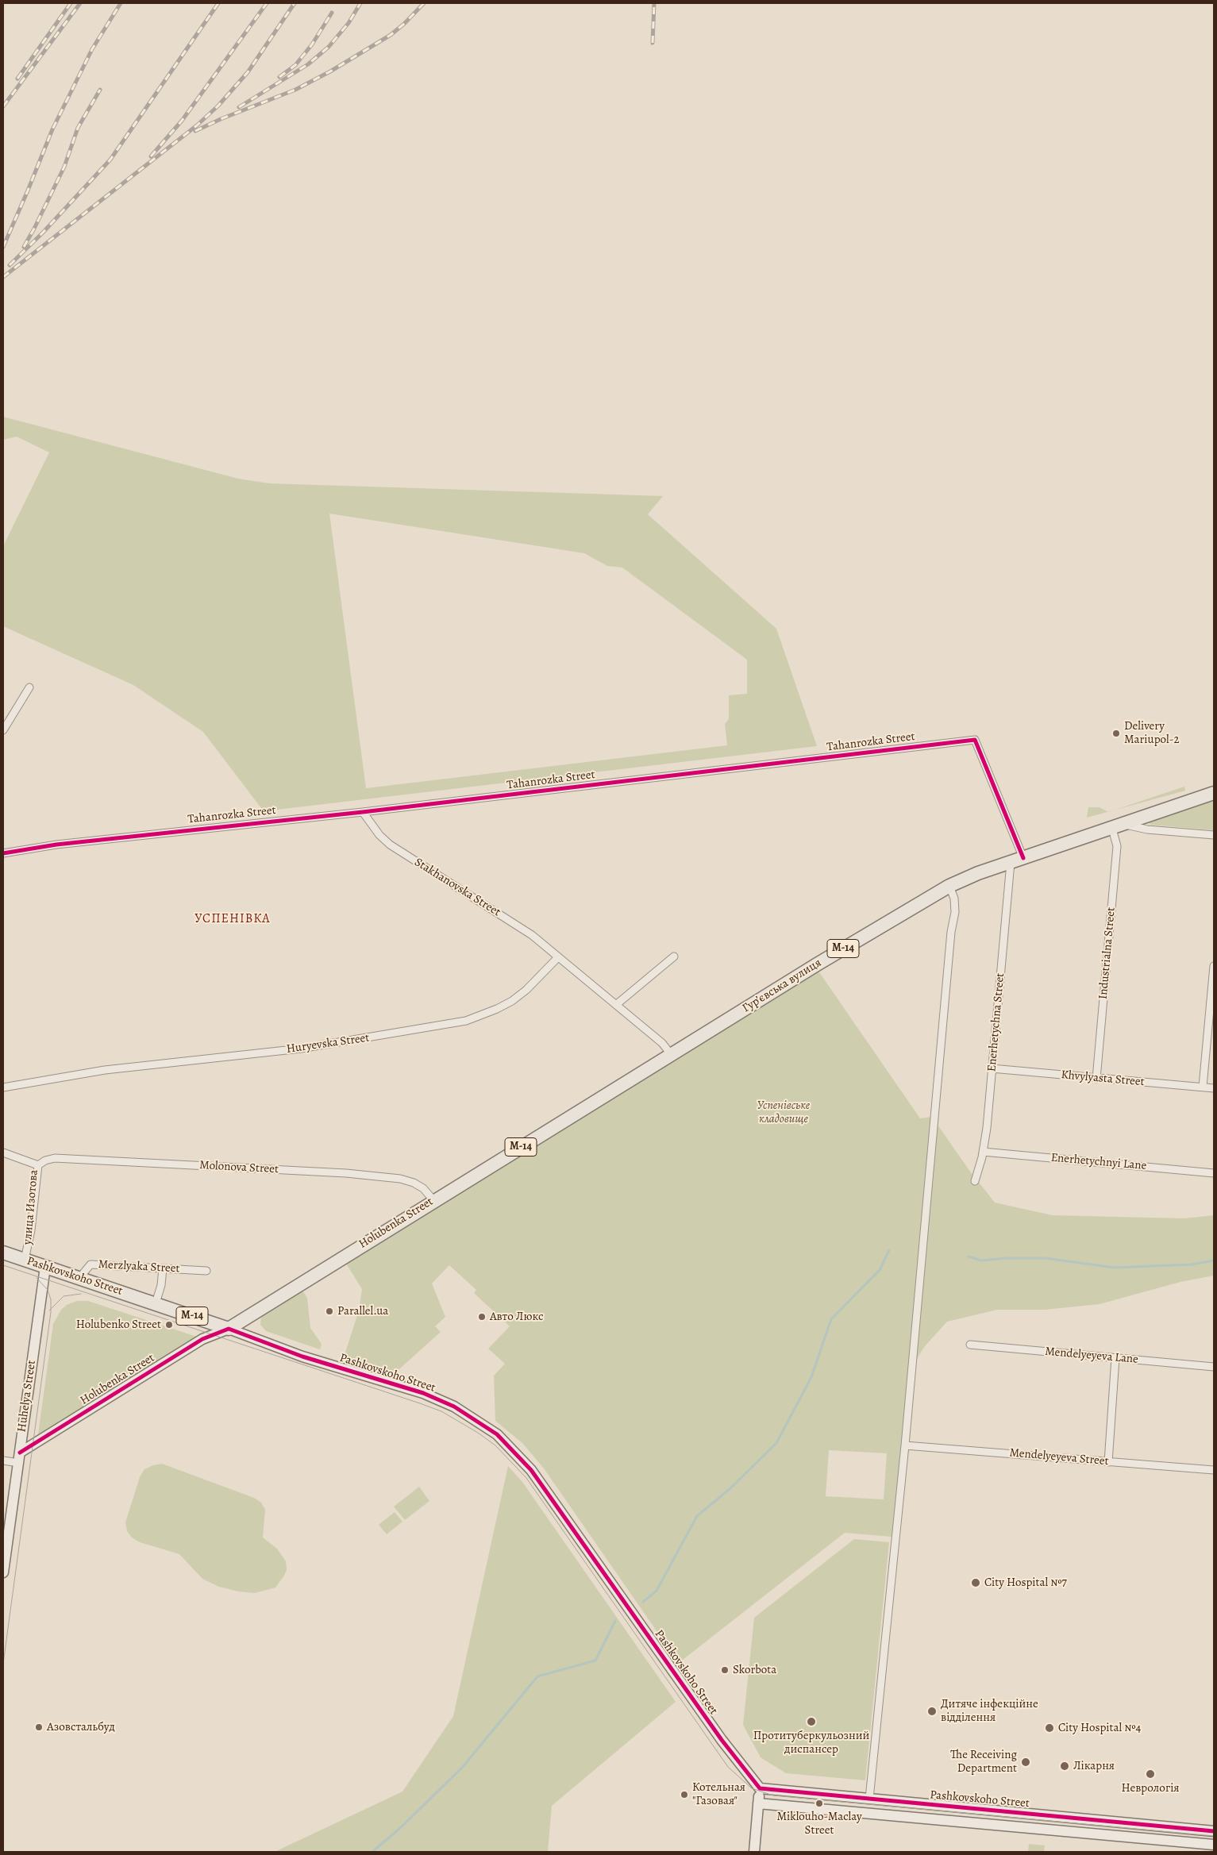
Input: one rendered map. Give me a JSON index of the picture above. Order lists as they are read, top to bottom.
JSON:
{
  "streets": {
    "highway": [
      "М-14",
      "Гур’євська вулиця",
      "Holubenka Street",
      "Pashkovskoho Street"
    ],
    "street": [
      "Tahanrozka Street",
      "Stakhanovska Street",
      "Industrialna Street",
      "Enerhetychna Street",
      "Huryevska Street",
      "Khvylyasta Street",
      "Enerhetychnyi Lane",
      "Molonova Street",
      "улица Изотова",
      "Merzlyaka Street",
      "Mendelyeyeva Lane",
      "Huhelya Street",
      "Mendelyeyeva Street"
    ]
  },
  "crossings": [
    ["Tahanrozka Street", "Stakhanovska Street"],
    ["Tahanrozka Street", "М-14"],
    ["Tahanrozka Street", "Гур’євська вулиця"],
    ["Tahanrozka Street", "Enerhetychna Street"],
    ["Stakhanovska Street", "Huryevska Street"],
    ["М-14", "Industrialna Street"],
    ["М-14", "Гур’євська вулиця"],
    ["М-14", "Enerhetychna Street"],
    ["Industrialna Street", "Khvylyasta Street"],
    ["Гур’євська вулиця", "Enerhetychna Street"],
    ["Гур’євська вулиця", "Holubenka Street"],
    ["Enerhetychna Street", "Khvylyasta Street"],
    ["Enerhetychna Street", "Enerhetychnyi Lane"],
    ["Molonova Street", "улица Изотова"],
    ["Molonova Street", "Holubenka Street"],
    ["улица Изотова", "Pashkovskoho Street"],
    ["Holubenka Street", "Pashkovskoho Street"],
    ["Holubenka Street", "Huhelya Street"],
    ["Merzlyaka Street", "Pashkovskoho Street"],
    ["Pashkovskoho Street", "Huhelya Street"]
  ],
  "districts": ["УСПЕНІВКА"],
  "parks": ["Успенівське кладовище"],
  "places": [
    "Delivery Mariupol-2",
    "Parallel.ua",
    "Авто Люкс",
    "Holubenko Street",
    "City Hospital №7",
    "Skorbota",
    "Дитяче інфекційне відділення",
    "Протитуберкульозний диспансер",
    "Азовстальбуд",
    "City Hospital №4",
    "The Receiving Department",
    "Лікарня",
    "Неврологія",
    "Котельная \"Газовая\"",
    "Miklouho-Maclay Street"
  ]
}
